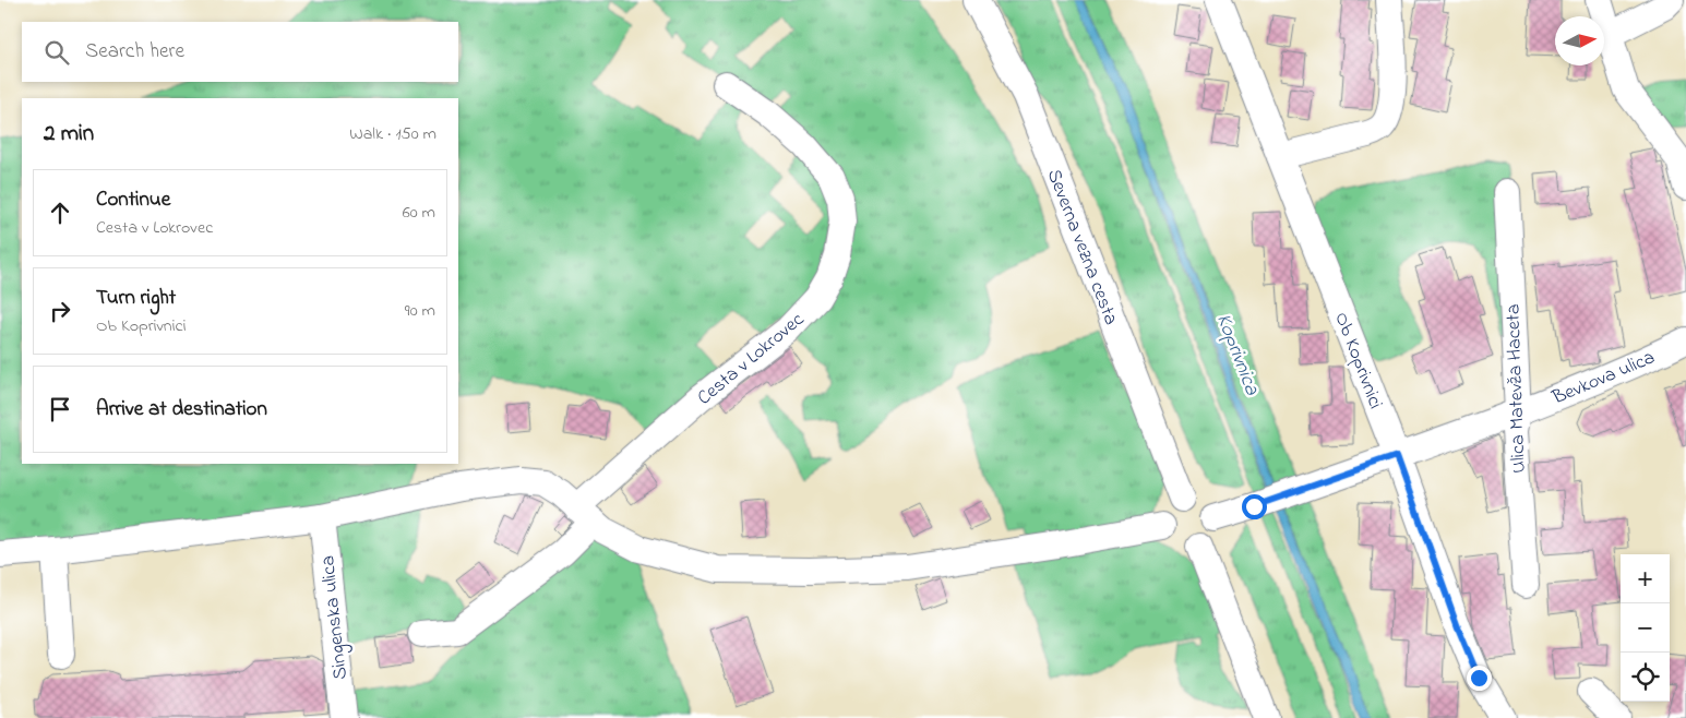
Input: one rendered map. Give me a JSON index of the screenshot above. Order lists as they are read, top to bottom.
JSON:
{
  "streets": {
    "street": [
      "Severna vezna cesta",
      "Cesta v Lokrovec",
      "Ob Koprivnici",
      "Bevkova ulica",
      "Ulica Matevža Haceta",
      "Singenska ulica"
    ]
  },
  "crossings": [
    ["Ob Koprivnici", "Bevkova ulica"],
    ["Bevkova ulica", "Ulica Matevža Haceta"]
  ],
  "water": ["Koprivnica"],
  "north": "right",
  "page": {
    "search": "Search here",
    "heading": ["2 min", "Walk · 150 m"],
    "list": [
      ["Continue", "Cesta v Lokrovec", "60 m"],
      ["Turn right", "Ob Koprivnici", "90 m"],
      "Arrive at destination"
    ],
    "map_buttons": ["+", "−"]
  }
}
